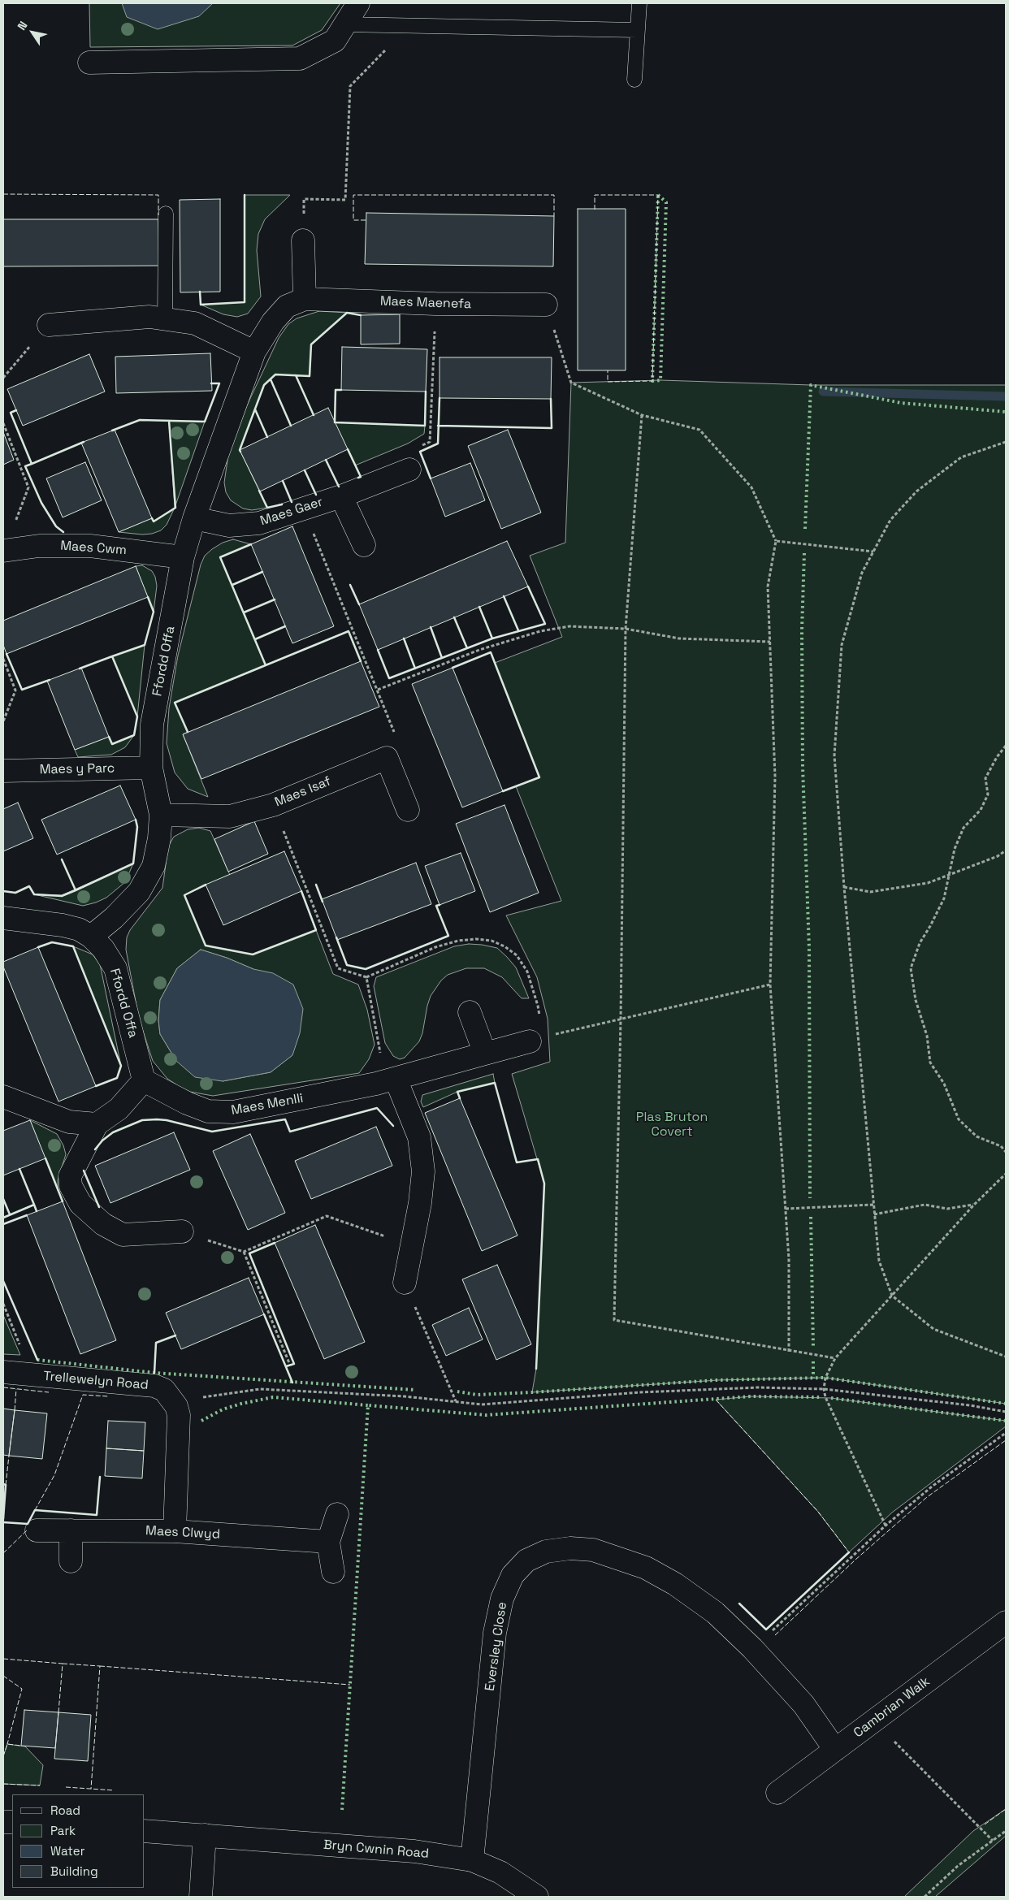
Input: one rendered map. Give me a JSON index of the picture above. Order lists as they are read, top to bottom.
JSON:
{
  "streets": {
    "street": [
      "Maes Maenefa",
      "Maes Gaer",
      "Maes Cwm",
      "Ffordd Offa",
      "Maes y Parc",
      "Maes Isaf",
      "Maes Menlli",
      "Trellewelyn Road",
      "Maes Clwyd",
      "Eversley Close",
      "Cambrian Walk",
      "Bryn Cwnin Road"
    ]
  },
  "crossings": [
    ["Maes Maenefa", "Ffordd Offa"],
    ["Maes Gaer", "Ffordd Offa"],
    ["Maes Cwm", "Ffordd Offa"],
    ["Ffordd Offa", "Maes y Parc"],
    ["Ffordd Offa", "Maes Isaf"],
    ["Ffordd Offa", "Maes Menlli"],
    ["Eversley Close", "Cambrian Walk"],
    ["Eversley Close", "Bryn Cwnin Road"]
  ],
  "parks": ["Plas Bruton Covert"],
  "legend": [
    "Road",
    "Park",
    "Water",
    "Building"
  ],
  "north": "top left"
}
